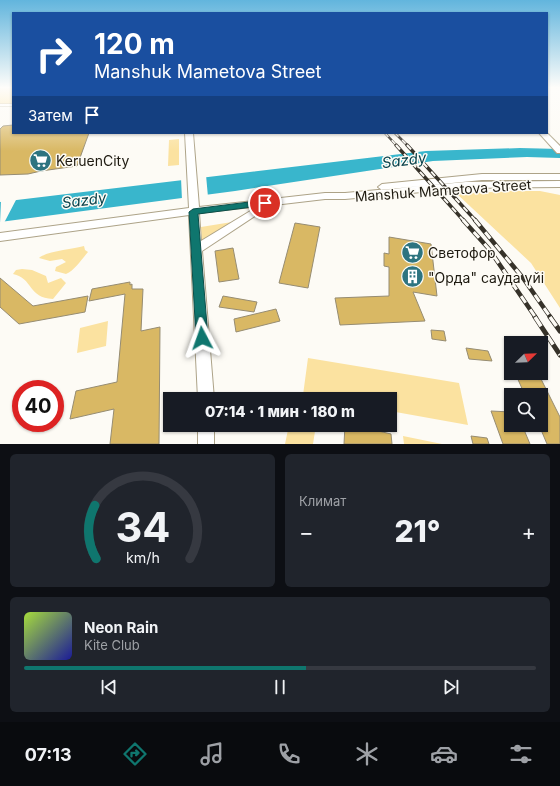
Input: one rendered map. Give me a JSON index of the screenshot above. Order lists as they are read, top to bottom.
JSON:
{
  "streets": {
    "main road": ["Manshuk Mametova Street"]
  },
  "water": ["Sazdy"],
  "places": {
    "supermarket": ["KeruenCity", "Светофор"],
    "building": ["\"Орда\" сауда үйі"]
  },
  "north": "top right",
  "page": {
    "turn": ["120 m", "Manshuk Mametova Street"],
    "then": "Затем",
    "limit": "40",
    "trip": "07:14 · 1 мин · 180 m",
    "tile": "Климат",
    "heat": ["−", "21°", "+"],
    "song": ["Neon Rain", "Kite Club"],
    "tabs": "07:13",
    "gauge": ["34", "km/h"]
  }
}
